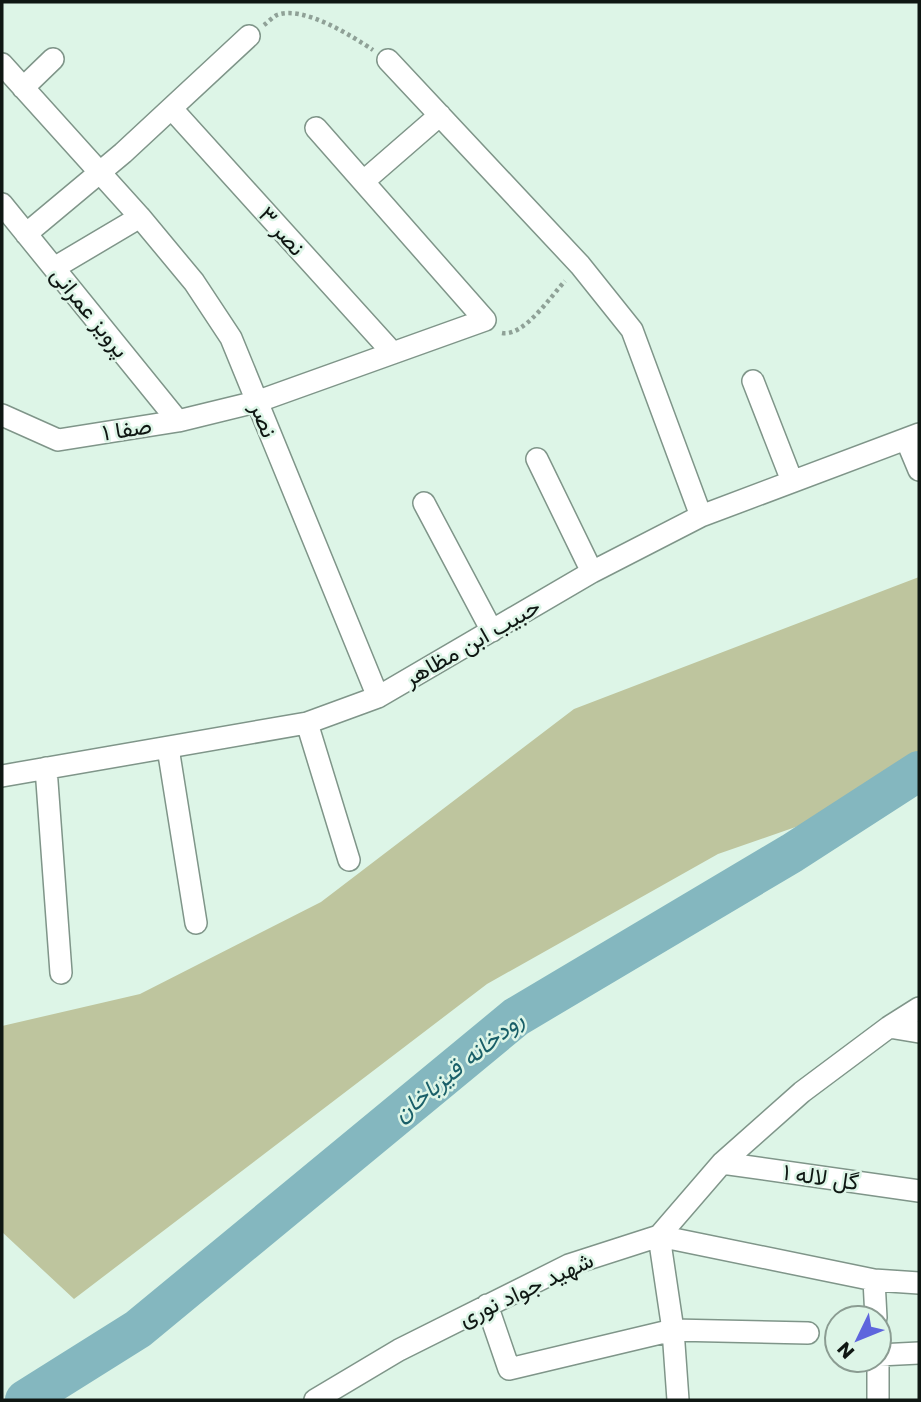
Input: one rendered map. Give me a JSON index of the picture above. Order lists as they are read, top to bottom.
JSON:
{
  "streets": {
    "street": [
      "نصر ۳",
      "پرویز عمرانی",
      "نصر",
      "صفا ۱",
      "حبیب ابن مظاهر",
      "گل لاله ۱",
      "شهید جواد نوری"
    ]
  },
  "crossings": [
    ["نصر ۳", "صفا ۱"],
    ["پرویز عمرانی", "صفا ۱"],
    ["نصر", "صفا ۱"],
    ["نصر", "حبیب ابن مظاهر"]
  ],
  "water": ["رودخانه قیزباخان"],
  "north": "bottom left"
}
